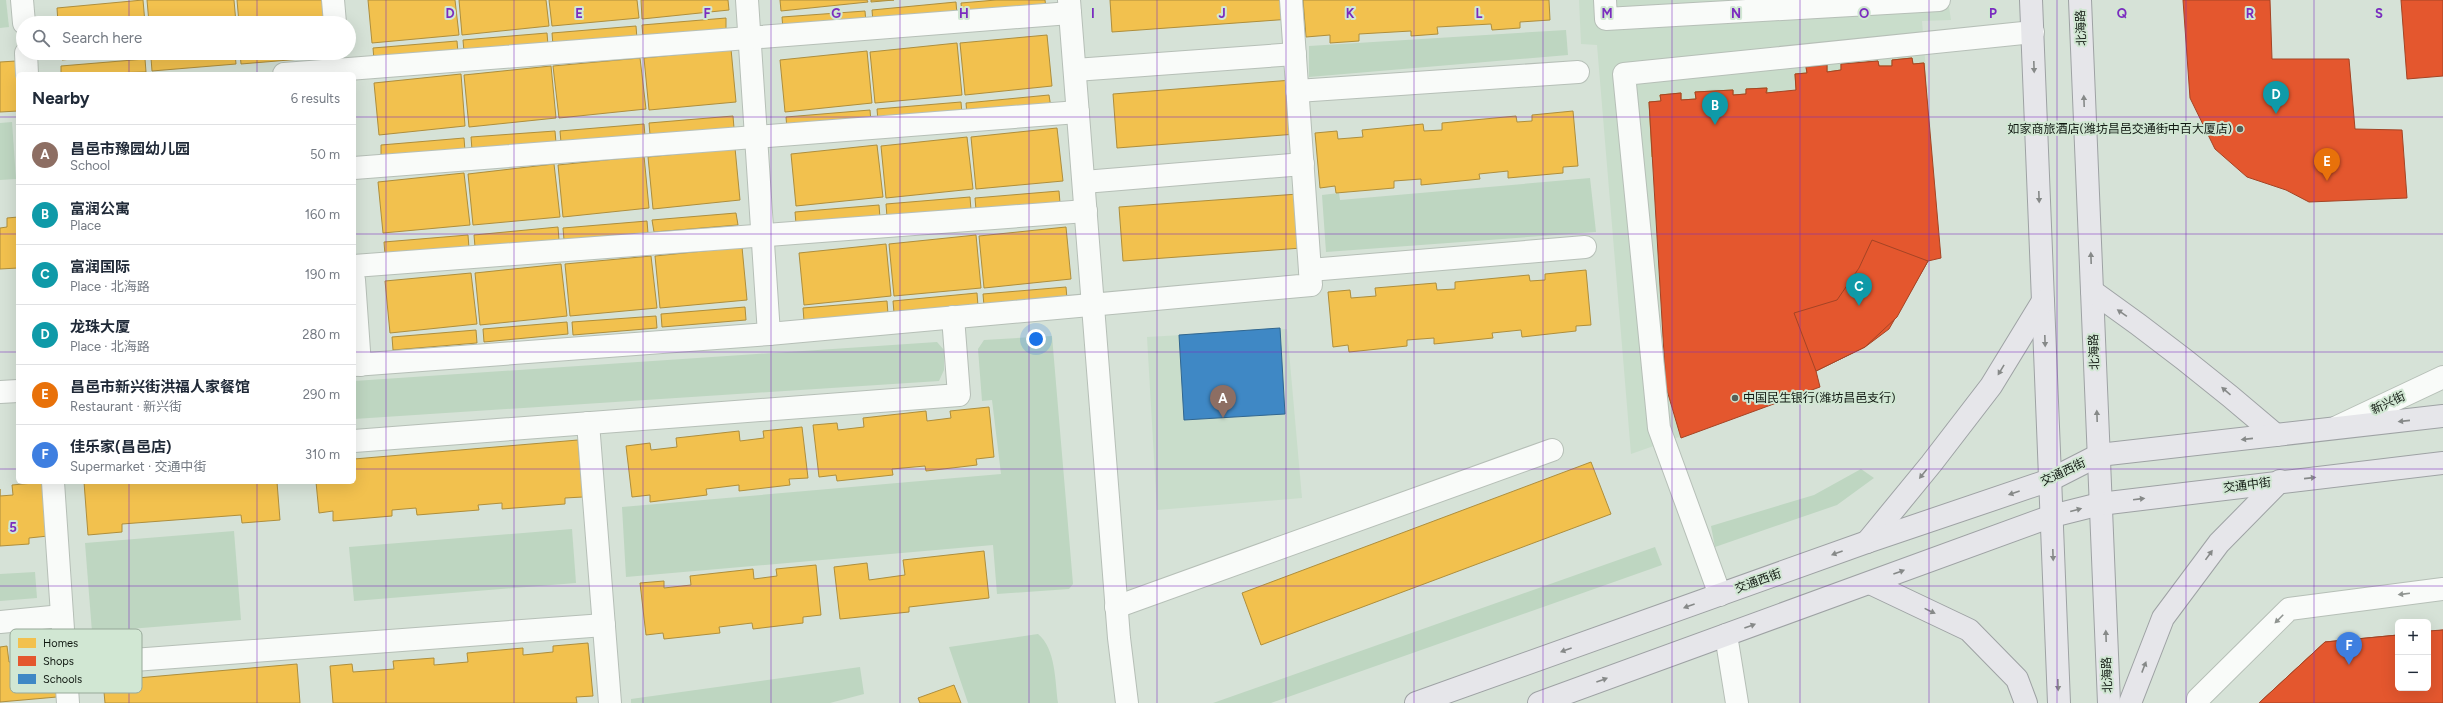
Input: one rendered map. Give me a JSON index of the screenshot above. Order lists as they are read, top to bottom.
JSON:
{
  "streets": {
    "main road": ["北海路", "交通西街", "交通中街"],
    "street": ["新兴街"]
  },
  "crossings": [
    ["北海路", "交通西街"],
    ["北海路", "交通中街"]
  ],
  "places": ["如家商旅酒店(潍坊昌邑交通街中百大厦店)", "中国民生银行(潍坊昌邑支行)"],
  "legend": ["Homes", "Shops", "Schools"],
  "page": {
    "search": "Search here",
    "heading": ["Nearby", "6 results"],
    "pins": [
      "D",
      "B",
      "E",
      "C",
      "A",
      "F"
    ],
    "list": [
      {
        "mark": "A",
        "name": "昌邑市豫园幼儿园",
        "note": "School",
        "value": "50 m"
      },
      {
        "mark": "B",
        "name": "富润公寓",
        "note": "Place",
        "value": "160 m"
      },
      {
        "mark": "C",
        "name": "富润国际",
        "note": "Place · 北海路",
        "value": "190 m"
      },
      {
        "mark": "D",
        "name": "龙珠大厦",
        "note": "Place · 北海路",
        "value": "280 m"
      },
      {
        "mark": "E",
        "name": "昌邑市新兴街洪福人家餐馆",
        "note": "Restaurant · 新兴街",
        "value": "290 m"
      },
      {
        "mark": "F",
        "name": "佳乐家(昌邑店)",
        "note": "Supermarket · 交通中街",
        "value": "310 m"
      }
    ],
    "map_buttons": ["+", "−"]
  },
  "grid": {
    "columns": [
      "D",
      "E",
      "F",
      "G",
      "H",
      "I",
      "J",
      "K",
      "L",
      "M",
      "N",
      "O",
      "P",
      "Q",
      "R",
      "S"
    ],
    "rows": ["5"]
  }
}
